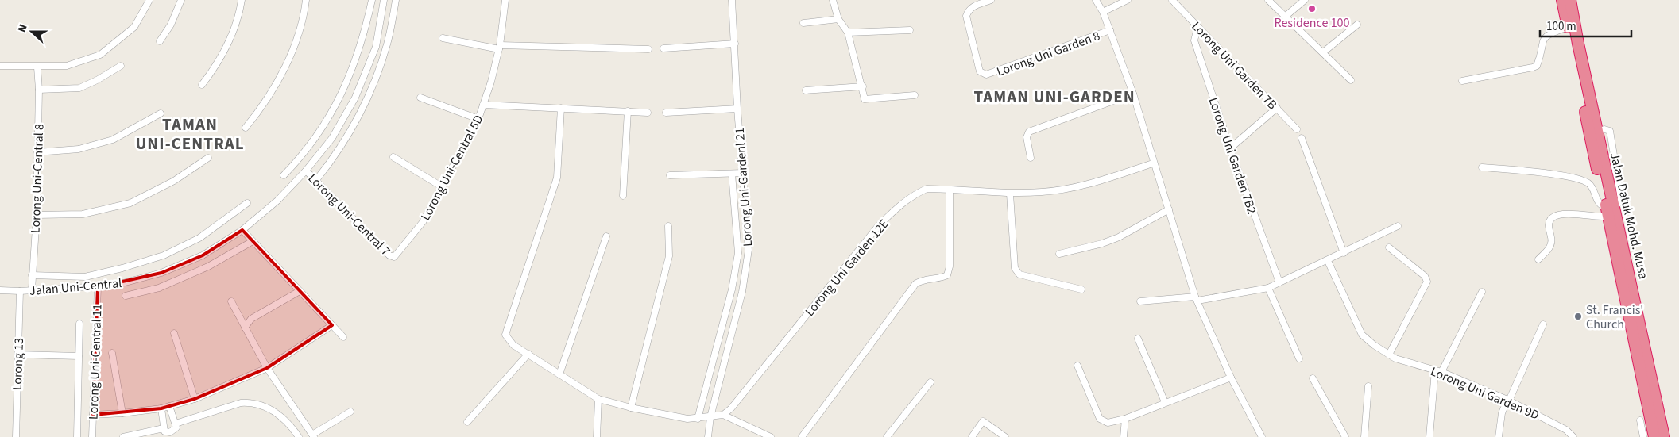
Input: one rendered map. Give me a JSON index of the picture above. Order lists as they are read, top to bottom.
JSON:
{
  "streets": {
    "highway": ["Jalan Datuk Mohd. Musa"],
    "street": [
      "Lorong Uni Garden 8",
      "Lorong Uni Garden 7B",
      "Lorong Uni Garden 7B2",
      "Lorong Uni-Central 5D",
      "Lorong Uni-Central 8",
      "Lorong Uni-Gardenl 21",
      "Lorong Uni-Central 7",
      "Lorong Uni Garden 12E",
      "Jalan Uni-Central",
      "Lorong Uni-Central 11",
      "Lorong 13",
      "Lorong Uni Garden 9D"
    ]
  },
  "crossings": [
    ["Lorong Uni Garden 7B", "Lorong Uni Garden 7B2"],
    ["Lorong Uni-Central 5D", "Lorong Uni-Central 7"],
    ["Lorong Uni-Central 8", "Jalan Uni-Central"],
    ["Lorong Uni-Central 7", "Jalan Uni-Central"],
    ["Jalan Uni-Central", "Lorong Uni-Central 11"],
    ["Jalan Uni-Central", "Lorong 13"]
  ],
  "districts": ["TAMAN UNI-GARDEN", "TAMAN UNI-CENTRAL"],
  "places": ["Residence 100", "St. Francis' Church"],
  "scale_bar": "100 m",
  "north": "left"
}
